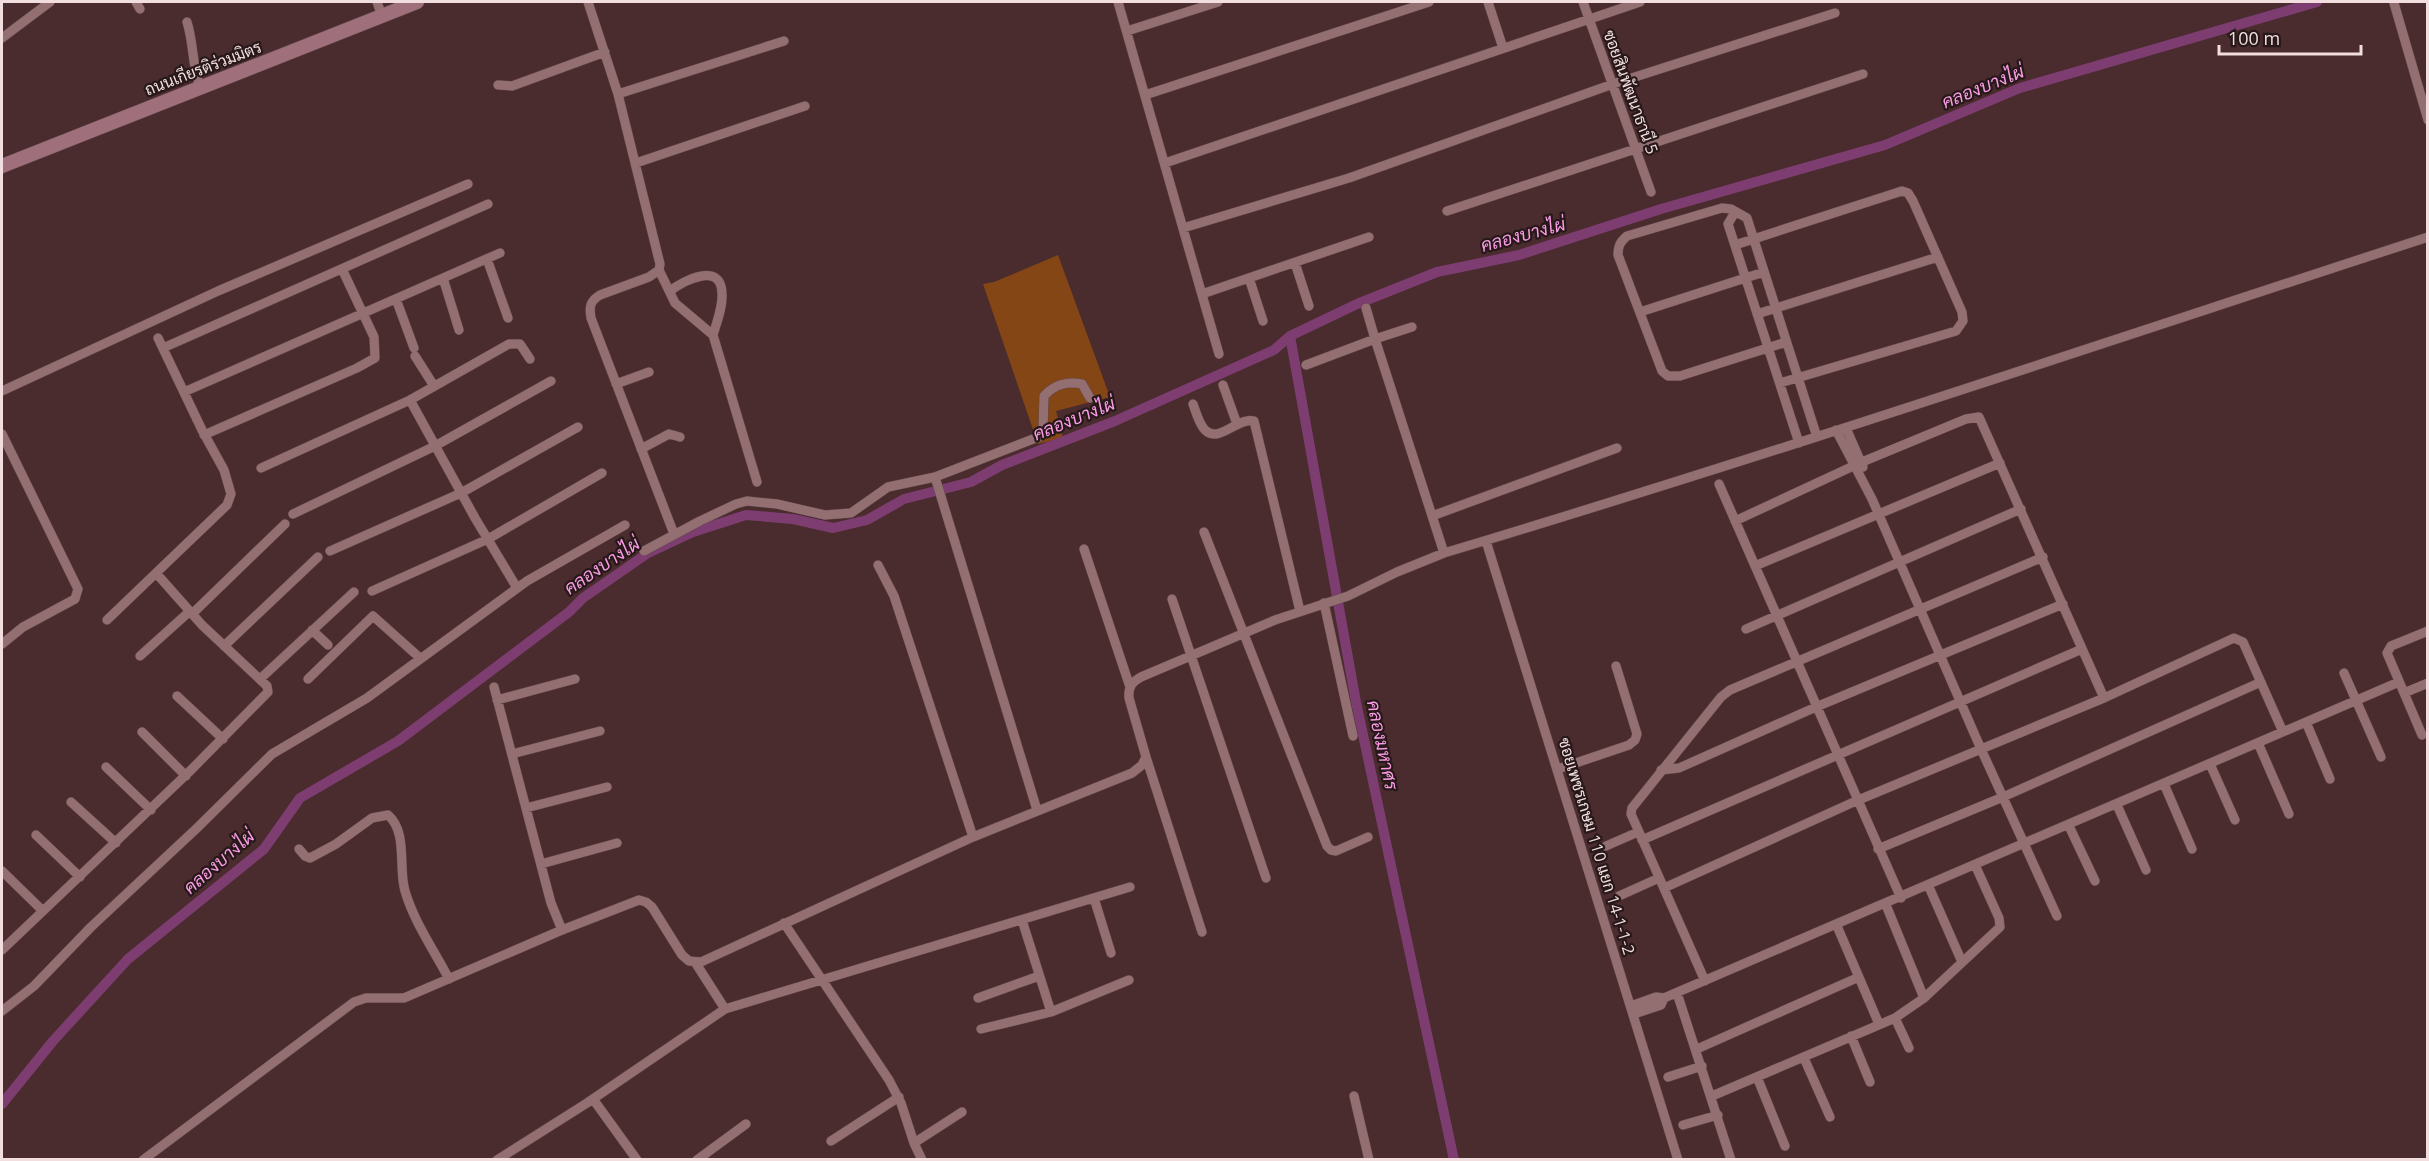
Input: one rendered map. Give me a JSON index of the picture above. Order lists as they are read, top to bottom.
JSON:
{
  "streets": {
    "street": ["ถนนเกียรติร่วมมิตร", "ซอยสินพัฒนาธานี 5", "ซอยเพชรเกษม 110 แยก 14-1-1-2"]
  },
  "water": ["คลองบางไผ่", "คลองมหาศร"],
  "scale_bar": "100 m"
}
